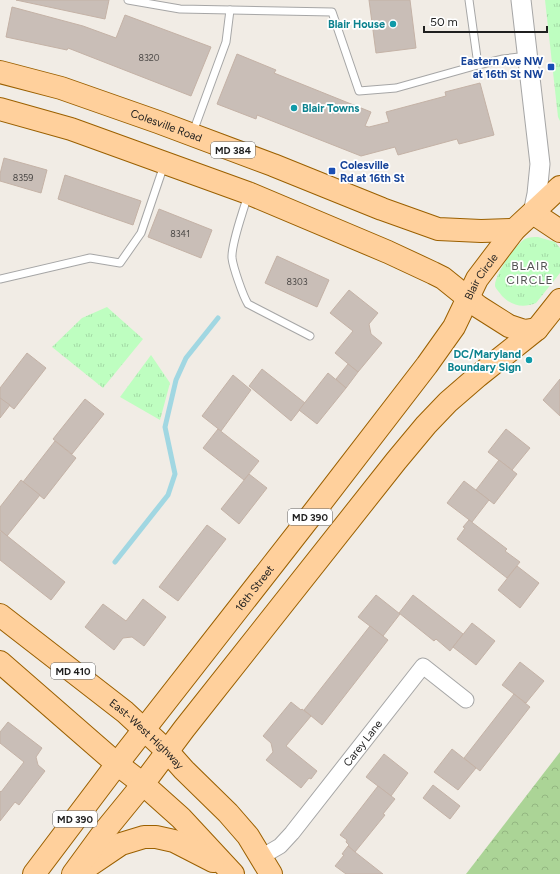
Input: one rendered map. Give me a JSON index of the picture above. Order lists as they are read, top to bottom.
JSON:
{
  "streets": {
    "main road": [
      "Colesville Road",
      "MD 384",
      "Blair Circle",
      "MD 390",
      "16th Street",
      "MD 410",
      "East-West Highway"
    ],
    "street": ["Carey Lane"]
  },
  "crossings": [
    ["Colesville Road", "Blair Circle"],
    ["Blair Circle", "MD 390"],
    ["Blair Circle", "16th Street"],
    ["MD 390", "East-West Highway"],
    ["16th Street", "East-West Highway"],
    ["East-West Highway", "Carey Lane"]
  ],
  "districts": ["BLAIR CIRCLE"],
  "places": {
    "other": ["Blair House", "Blair Towns", "DC/Maryland Boundary Sign"],
    "transit": ["Eastern Ave NW at 16th St NW", "Colesville Rd at 16th St"]
  },
  "house_numbers": [
    "8320",
    "8359",
    "8341",
    "8303"
  ],
  "scale_bar": "50 m"
}
